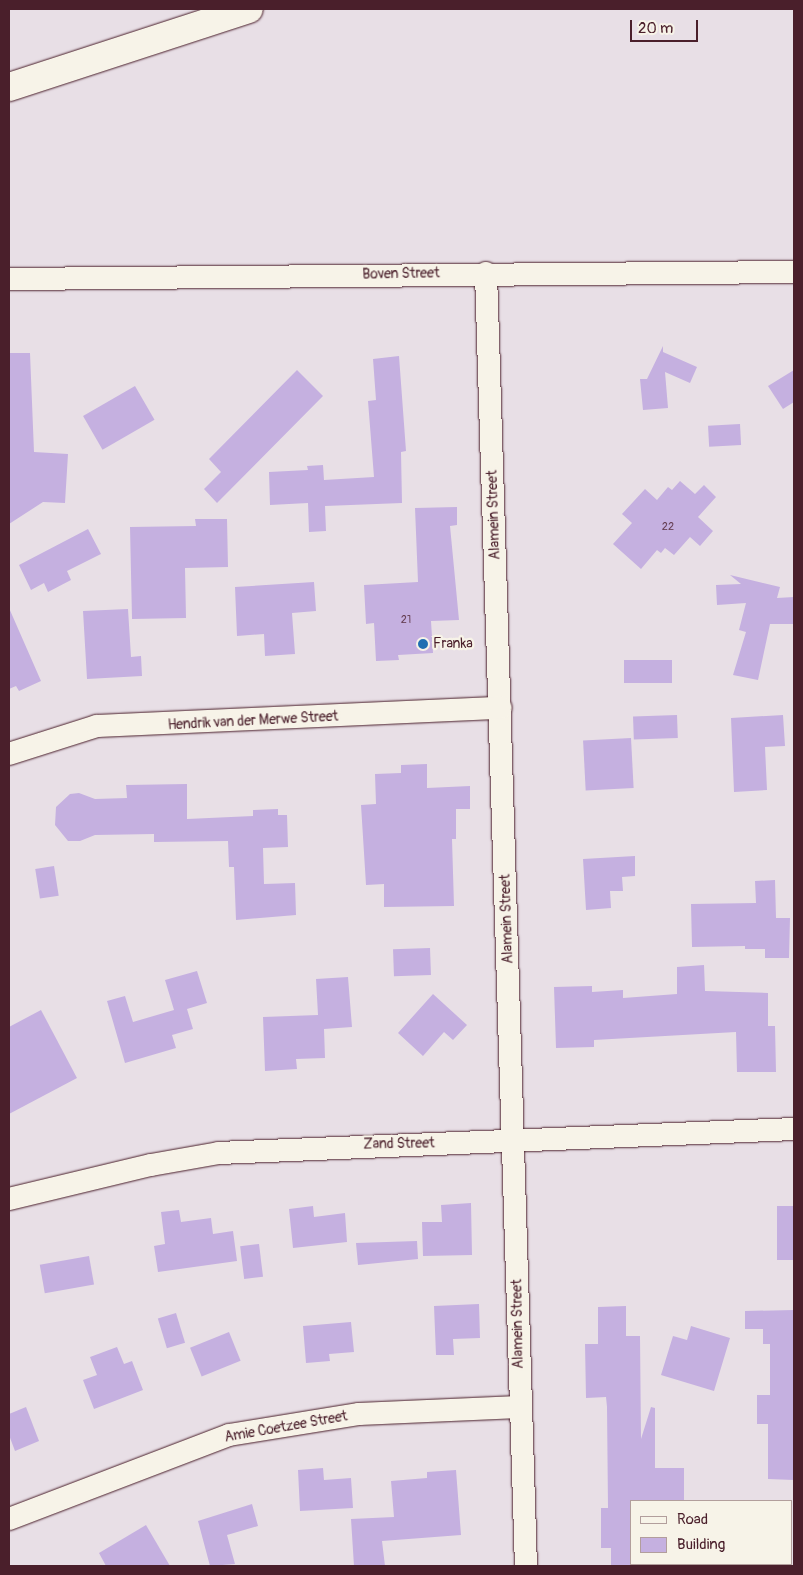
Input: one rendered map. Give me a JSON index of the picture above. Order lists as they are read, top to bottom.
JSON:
{
  "streets": {
    "street": [
      "Boven Street",
      "Alamein Street",
      "Hendrik van der Merwe Street",
      "Zand Street",
      "Amie Coetzee Street"
    ]
  },
  "crossings": [
    ["Boven Street", "Alamein Street"],
    ["Alamein Street", "Hendrik van der Merwe Street"],
    ["Alamein Street", "Zand Street"],
    ["Alamein Street", "Amie Coetzee Street"]
  ],
  "places": ["Franka"],
  "house_numbers": ["22", "21"],
  "legend": ["Road", "Building"],
  "scale_bar": "20 m"
}
